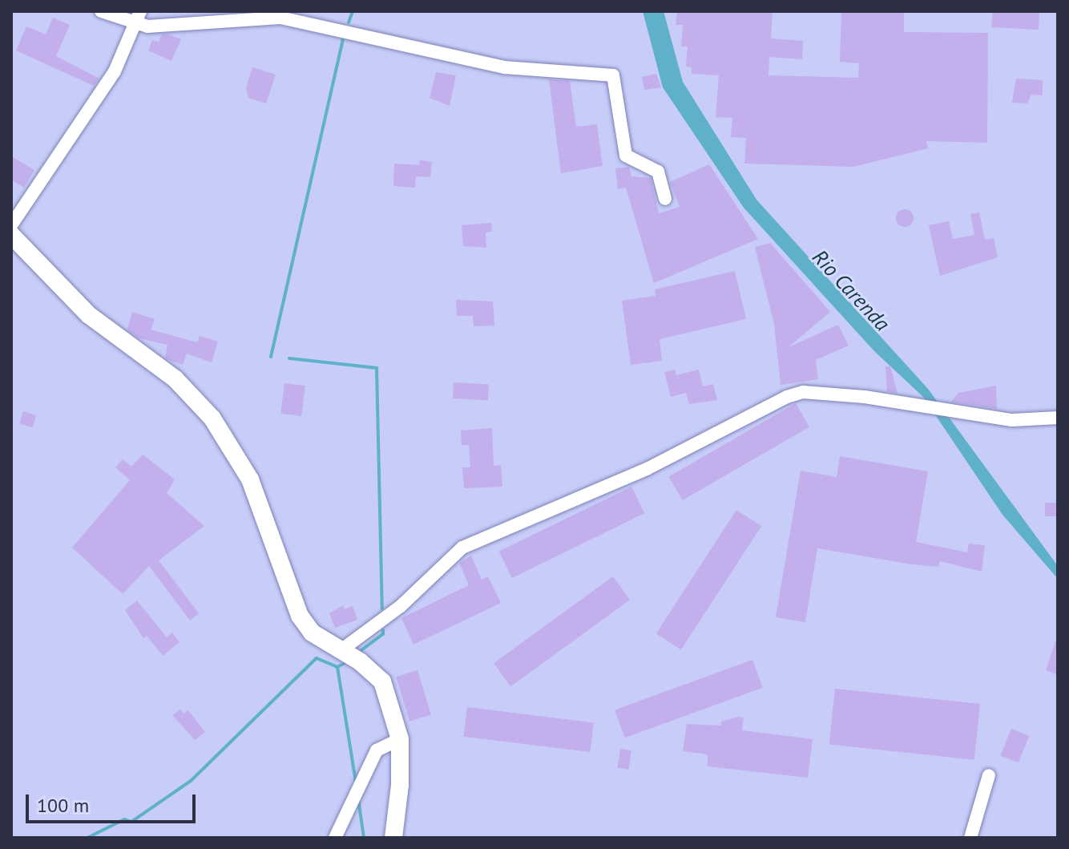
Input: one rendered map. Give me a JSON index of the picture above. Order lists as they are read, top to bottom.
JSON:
{
  "water": ["Rio Carenda"],
  "scale_bar": "100 m"
}
